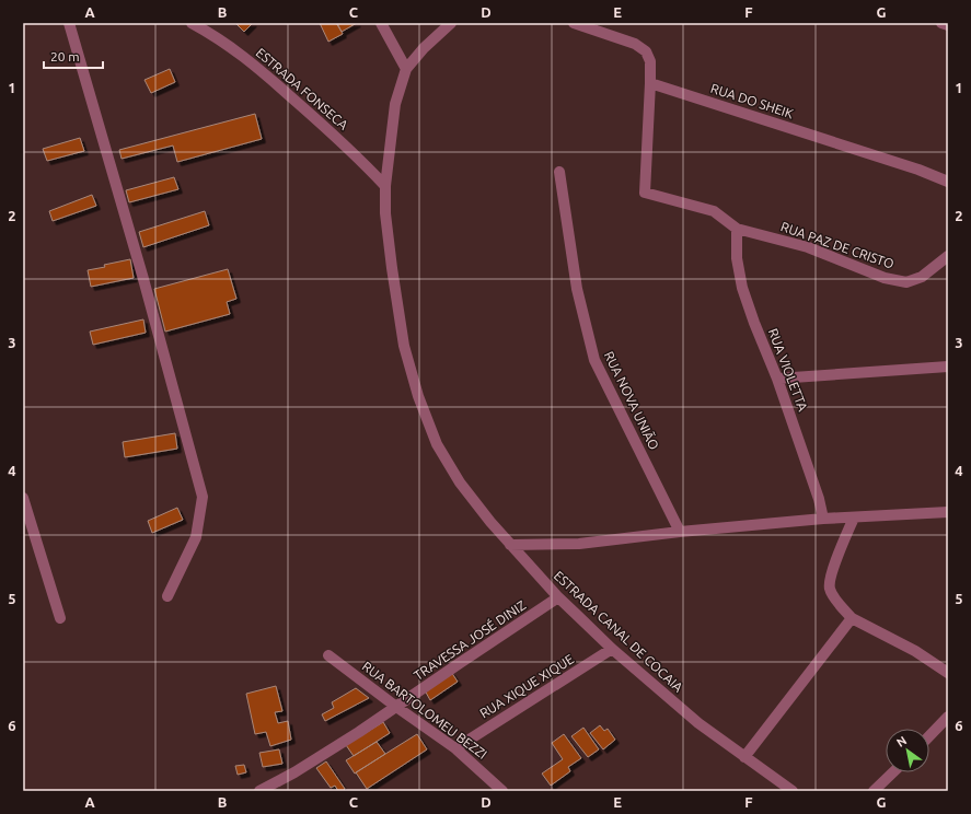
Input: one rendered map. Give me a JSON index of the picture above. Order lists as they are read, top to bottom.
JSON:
{
  "streets": {
    "street": [
      "ESTRADA FONSECA",
      "RUA DO SHEIK",
      "RUA PAZ DE CRISTO",
      "RUA VIOLETTA",
      "RUA NOVA UNIÃO",
      "ESTRADA CANAL DE COCAIA",
      "TRAVESSA JOSÉ DINIZ",
      "RUA XIQUE XIQUE",
      "RUA BARTOLOMEU BEZZI"
    ]
  },
  "crossings": [
    ["ESTRADA FONSECA", "ESTRADA CANAL DE COCAIA"],
    ["RUA DO SHEIK", "RUA PAZ DE CRISTO"],
    ["RUA PAZ DE CRISTO", "RUA VIOLETTA"],
    ["ESTRADA CANAL DE COCAIA", "TRAVESSA JOSÉ DINIZ"],
    ["ESTRADA CANAL DE COCAIA", "RUA XIQUE XIQUE"],
    ["TRAVESSA JOSÉ DINIZ", "RUA BARTOLOMEU BEZZI"],
    ["RUA XIQUE XIQUE", "RUA BARTOLOMEU BEZZI"]
  ],
  "scale_bar": "20 m",
  "north": "top left",
  "grid": {
    "columns": [
      "A",
      "B",
      "C",
      "D",
      "E",
      "F",
      "G"
    ],
    "rows": [
      "1",
      "2",
      "3",
      "4",
      "5",
      "6"
    ]
  }
}
